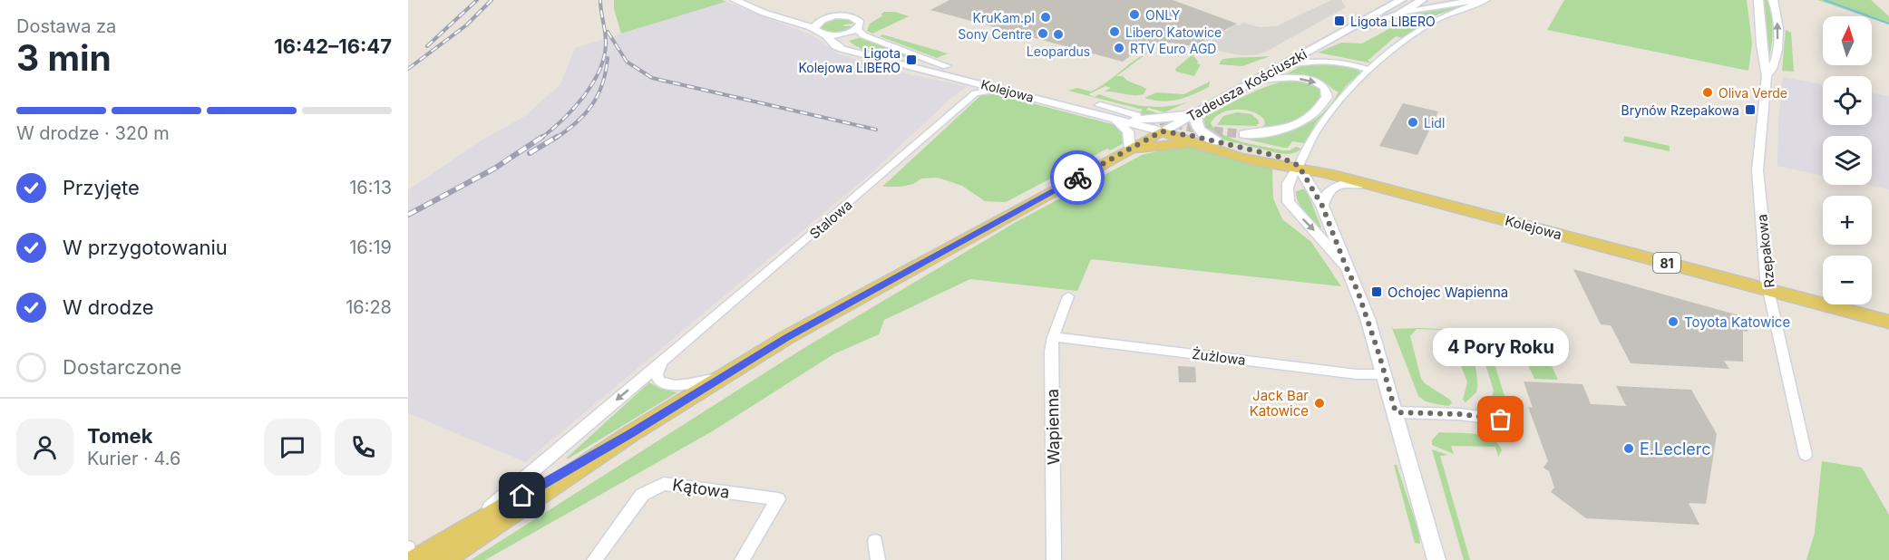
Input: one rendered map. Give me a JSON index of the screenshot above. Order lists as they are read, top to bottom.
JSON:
{
  "streets": {
    "main road": ["Tadeusza Kościuszki", "Kolejowa", "81"],
    "street": [
      "Stalowa",
      "Rzepakowa",
      "Żużlowa",
      "Wapienna",
      "Kątowa"
    ]
  },
  "crossings": [
    ["Tadeusza Kościuszki", "Kolejowa"],
    ["Tadeusza Kościuszki", "Stalowa"],
    ["Kolejowa", "Rzepakowa"],
    ["Kolejowa", "81"],
    ["Rzepakowa", "81"],
    ["Żużlowa", "Wapienna"]
  ],
  "one_way": ["Stalowa"],
  "places": {
    "other": [
      "ONLY",
      "KruKam.pl",
      "Libero Katowice",
      "Sony Centre",
      "Leopardus",
      "RTV Euro AGD",
      "Oliva Verde",
      "Lidl",
      "Toyota Katowice",
      "Jack Bar Katowice",
      "4 Pory Roku",
      "E.Leclerc"
    ],
    "transit": [
      "Ligota LIBERO",
      "Ligota Kolejowa LIBERO",
      "Brynów Rzepakowa",
      "Ochojec Wapienna"
    ]
  },
  "north": "top",
  "page": {
    "heading": ["3 min", "Dostawa za", "16:42–16:47"],
    "panel": ["Tomek", "Kurier · 4.6"],
    "map_buttons": ["+", "−"],
    "bar": "W drodze · 320 m",
    "list": [
      ["Przyjęte", "16:13"],
      ["W przygotowaniu", "16:19"],
      ["W drodze", "16:28"],
      "Dostarczone"
    ],
    "bubble": "4 Pory Roku"
  }
}
